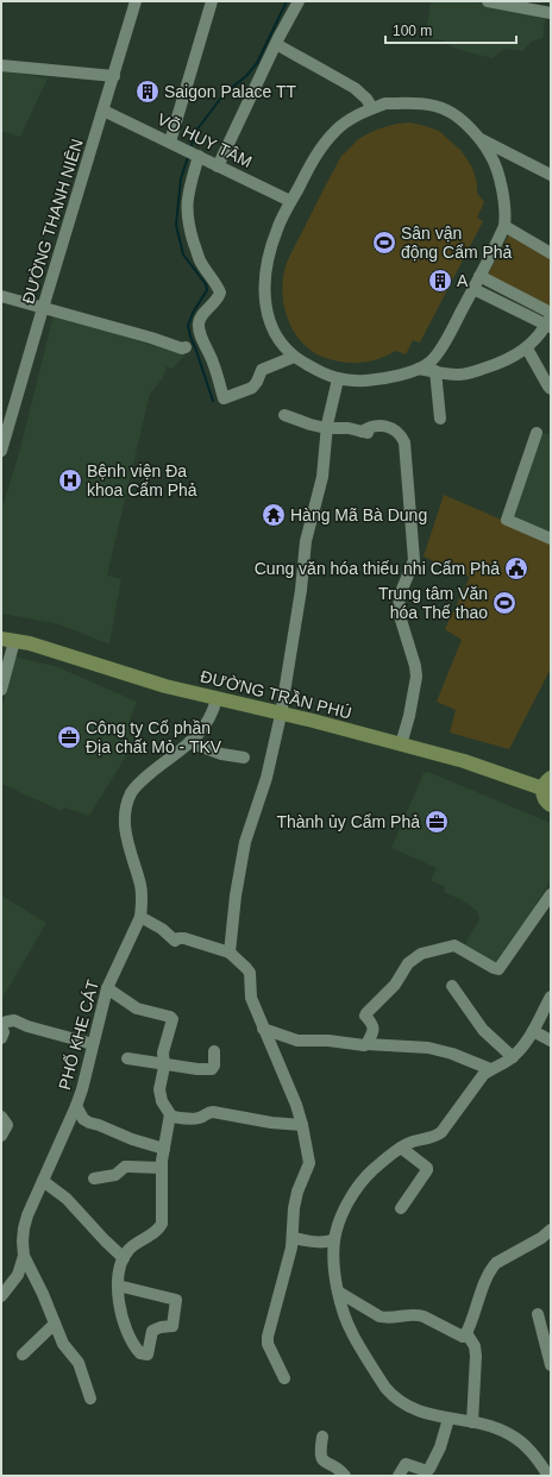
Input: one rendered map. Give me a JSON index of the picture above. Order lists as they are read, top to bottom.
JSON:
{
  "streets": {
    "main road": ["ĐƯỜNG TRẦN PHÚ"],
    "street": ["VÕ HUY TÂM", "ĐƯỜNG THANH NIÊN", "PHỐ KHE CÁT"]
  },
  "crossings": [
    ["VÕ HUY TÂM", "ĐƯỜNG THANH NIÊN"],
    ["ĐƯỜNG TRẦN PHÚ", "PHỐ KHE CÁT"]
  ],
  "places": {
    "building": ["Saigon Palace TT", "A"],
    "sports": ["Sân vận động Cẩm Phả", "Trung tâm Văn hóa Thể thao"],
    "hospital": ["Bệnh viện Đa khoa Cẩm Phả"],
    "temple": ["Hàng Mã Bà Dung"],
    "public building": ["Cung văn hóa thiếu nhi Cẩm Phả"],
    "office": ["Công ty Cổ phần Địa chất Mỏ - TKV", "Thành ủy Cẩm Phả"]
  },
  "scale_bar": "100 m"
}
